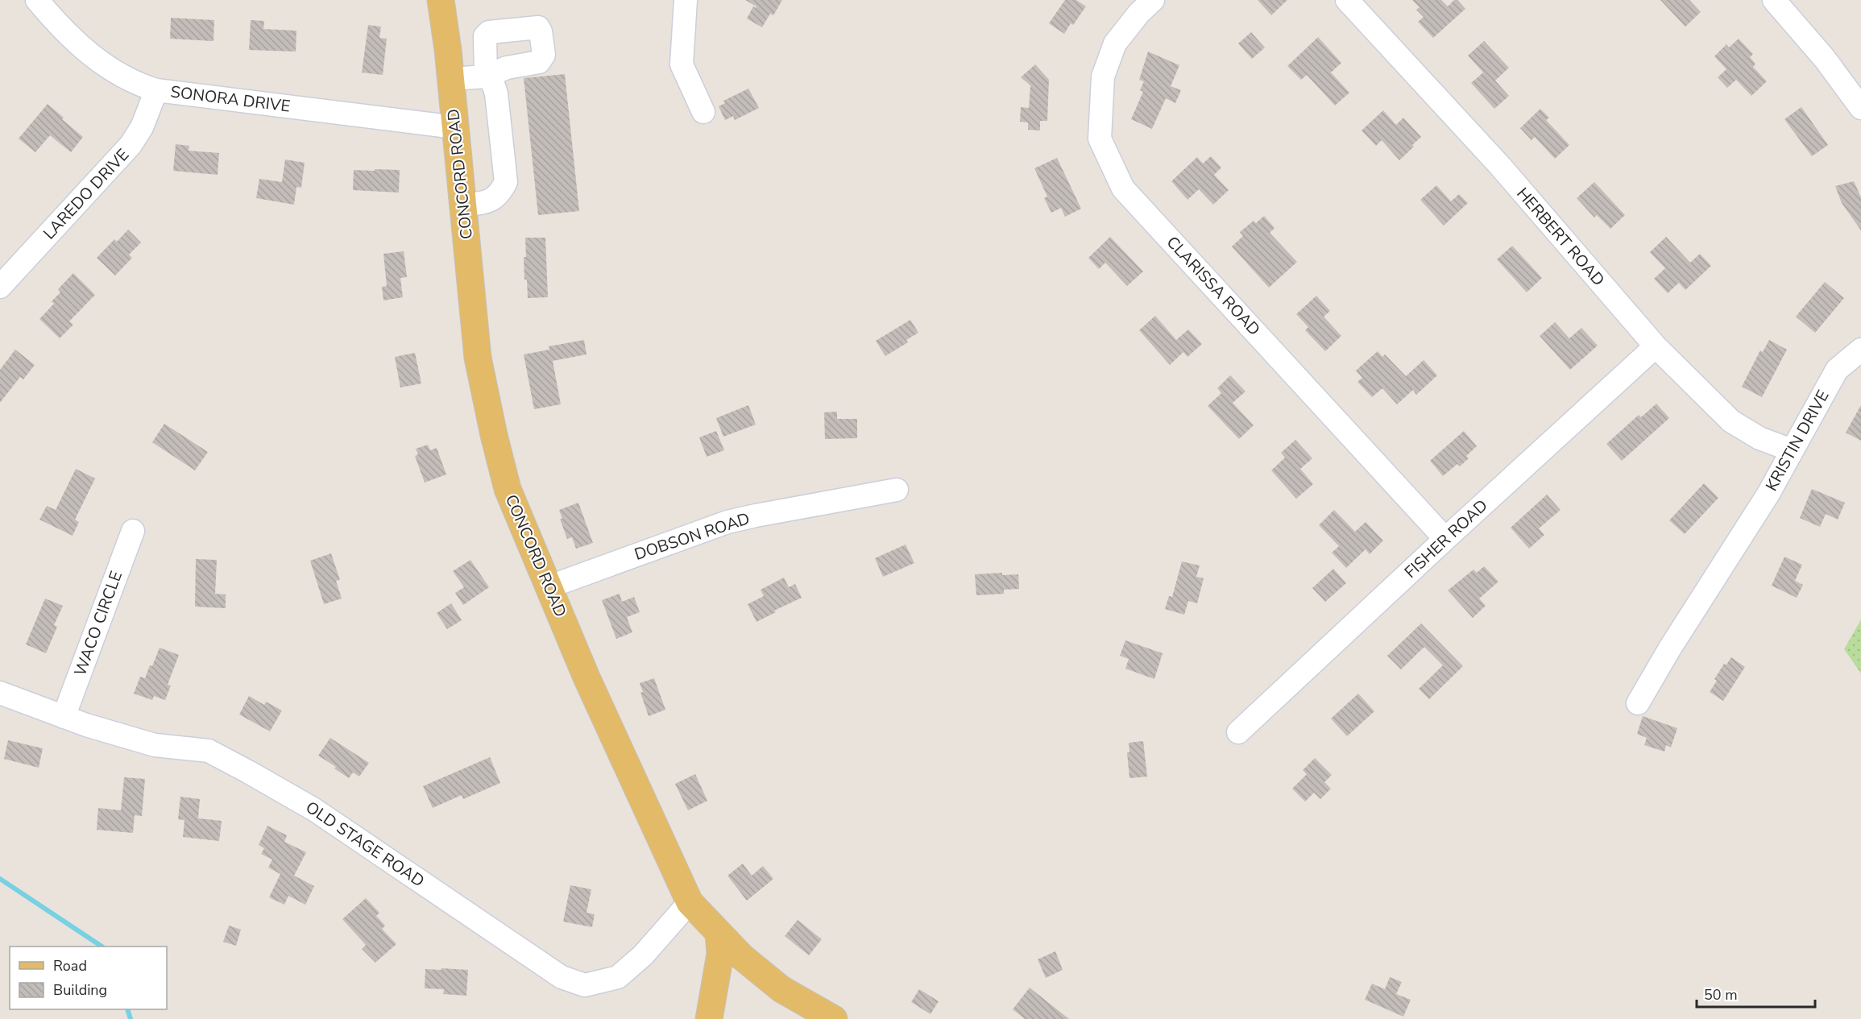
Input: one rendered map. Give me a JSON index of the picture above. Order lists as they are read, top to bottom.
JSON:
{
  "streets": {
    "main road": ["CONCORD ROAD"],
    "street": [
      "SONORA DRIVE",
      "LAREDO DRIVE",
      "HERBERT ROAD",
      "CLARISSA ROAD",
      "KRISTIN DRIVE",
      "DOBSON ROAD",
      "FISHER ROAD",
      "WACO CIRCLE",
      "OLD STAGE ROAD"
    ]
  },
  "crossings": [
    ["SONORA DRIVE", "CONCORD ROAD"],
    ["SONORA DRIVE", "LAREDO DRIVE"],
    ["CONCORD ROAD", "DOBSON ROAD"],
    ["CONCORD ROAD", "OLD STAGE ROAD"],
    ["HERBERT ROAD", "KRISTIN DRIVE"],
    ["HERBERT ROAD", "FISHER ROAD"],
    ["CLARISSA ROAD", "FISHER ROAD"],
    ["WACO CIRCLE", "OLD STAGE ROAD"]
  ],
  "legend": ["Road", "Building"],
  "scale_bar": "50 m"
}
